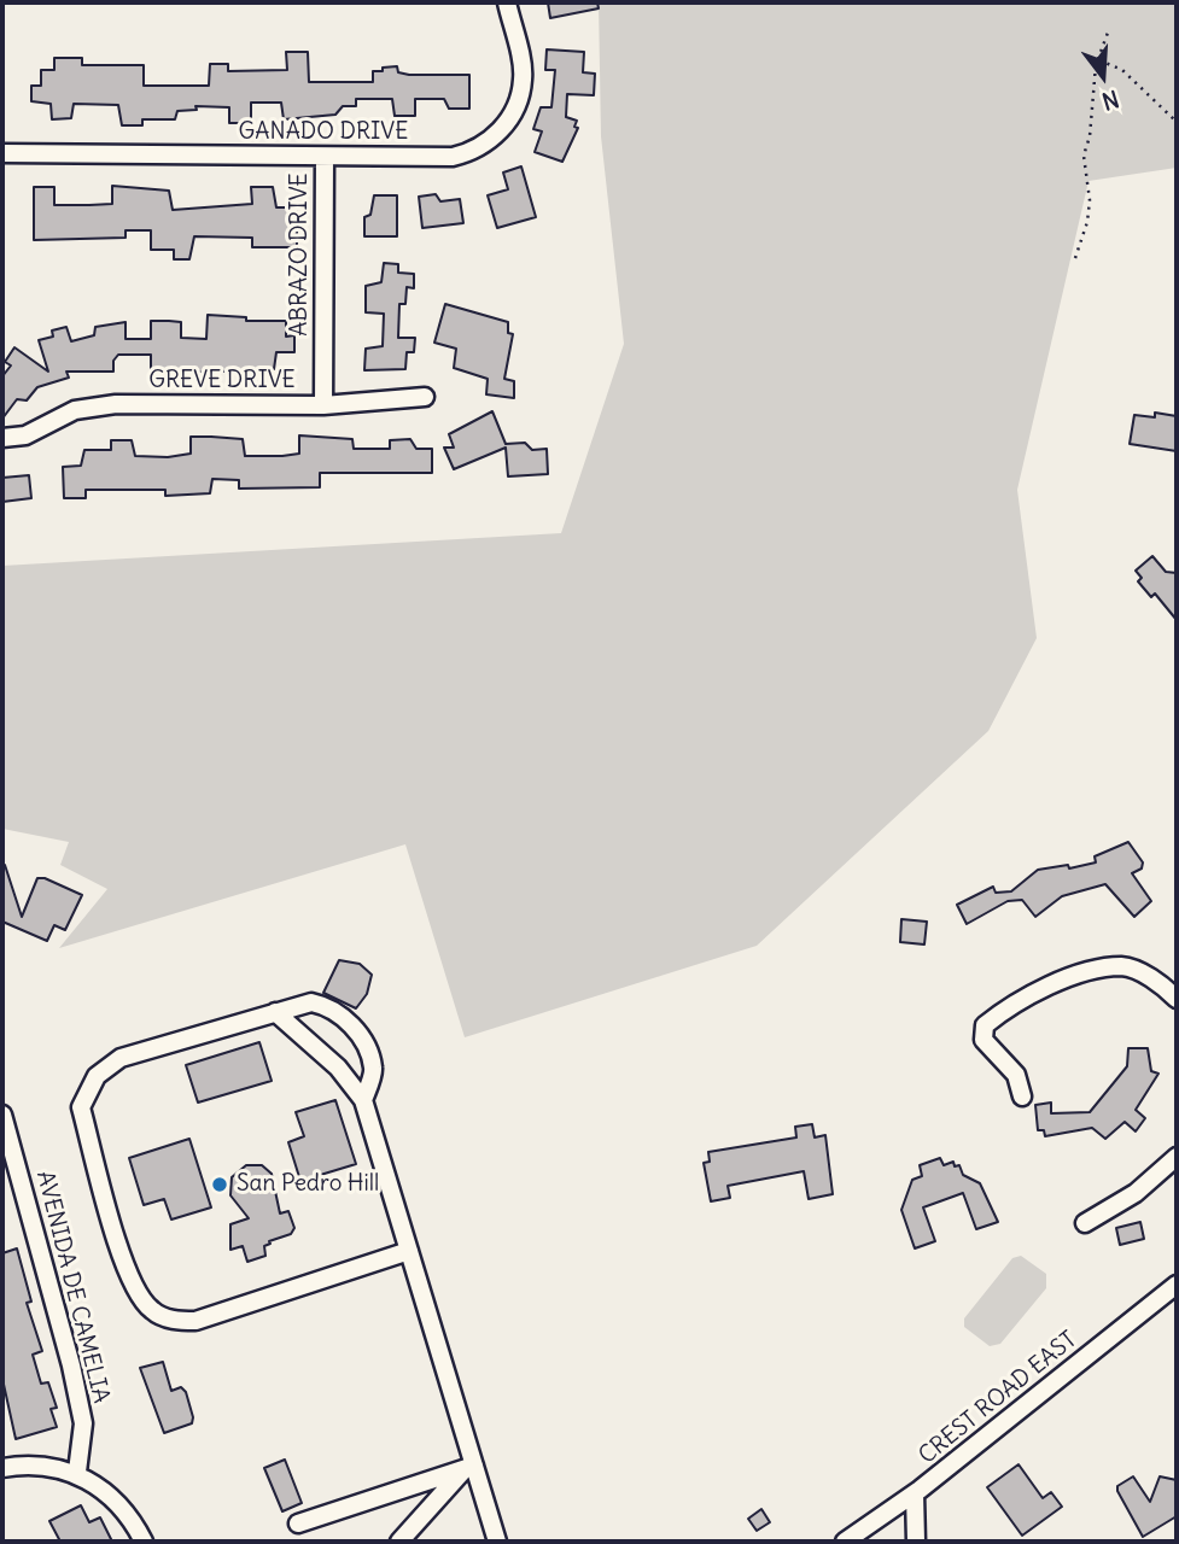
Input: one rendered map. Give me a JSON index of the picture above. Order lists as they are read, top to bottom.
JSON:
{
  "streets": {
    "street": [
      "GANADO DRIVE",
      "ABRAZO DRIVE",
      "GREVE DRIVE",
      "AVENIDA DE CAMELIA",
      "CREST ROAD EAST"
    ]
  },
  "crossings": [
    ["GANADO DRIVE", "ABRAZO DRIVE"],
    ["ABRAZO DRIVE", "GREVE DRIVE"]
  ],
  "places": ["San Pedro Hill"],
  "north": "bottom"
}
